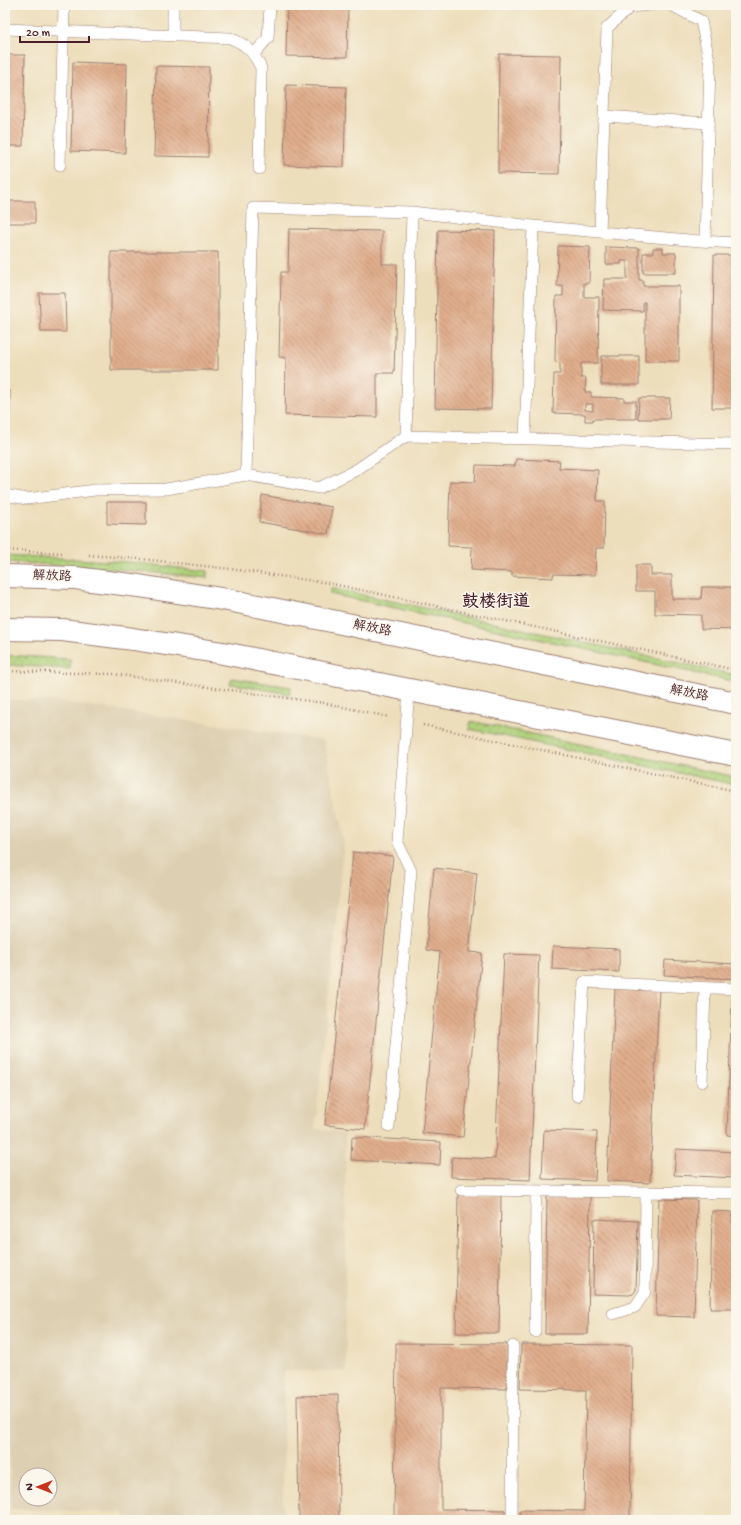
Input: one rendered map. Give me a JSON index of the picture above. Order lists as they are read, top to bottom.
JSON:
{
  "streets": {
    "main road": ["解放路"]
  },
  "districts": ["鼓楼街道"],
  "scale_bar": "20 m",
  "north": "left"
}
